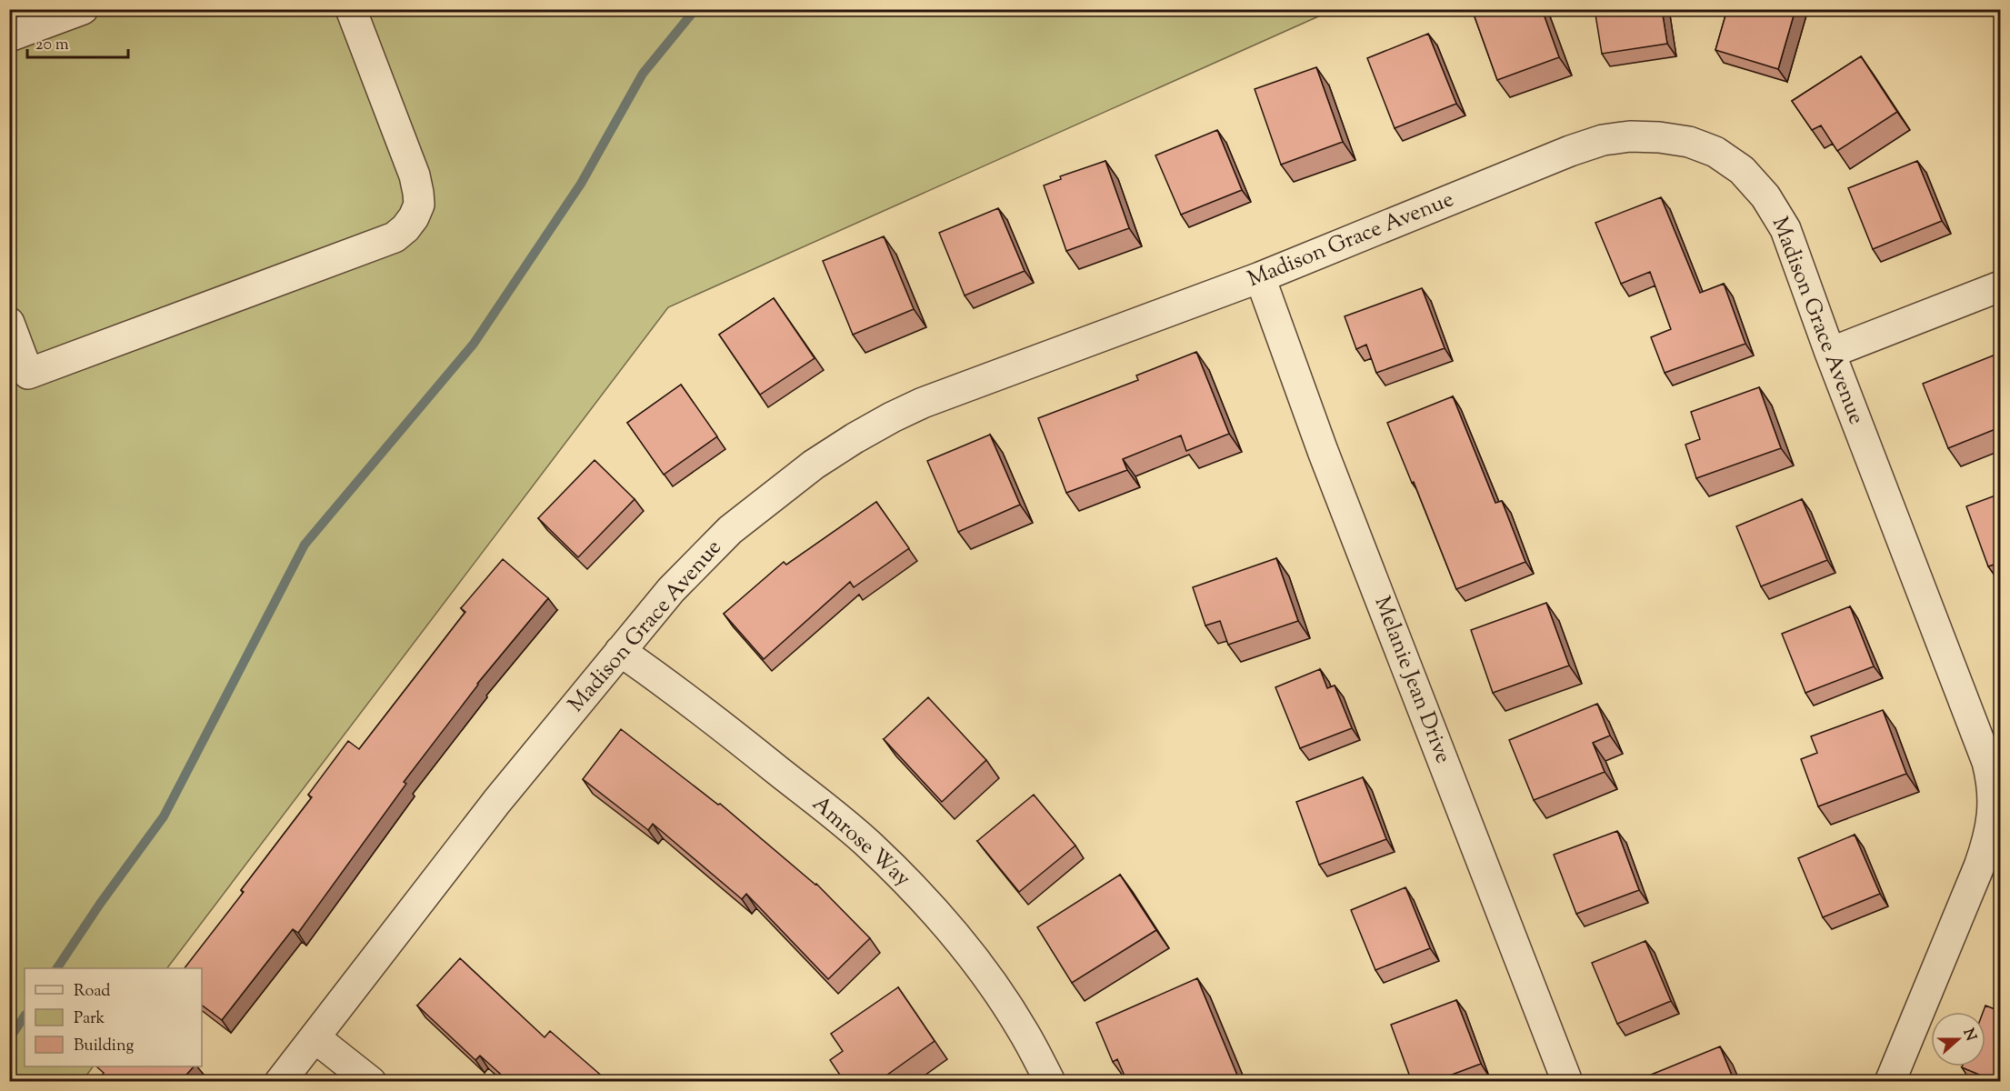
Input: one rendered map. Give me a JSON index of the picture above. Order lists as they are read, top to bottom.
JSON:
{
  "streets": {
    "street": ["Madison Grace Avenue", "Melanie Jean Drive", "Amrose Way"]
  },
  "crossings": [
    ["Madison Grace Avenue", "Melanie Jean Drive"],
    ["Madison Grace Avenue", "Amrose Way"]
  ],
  "legend": ["Road", "Park", "Building"],
  "scale_bar": "20 m",
  "north": "right"
}
